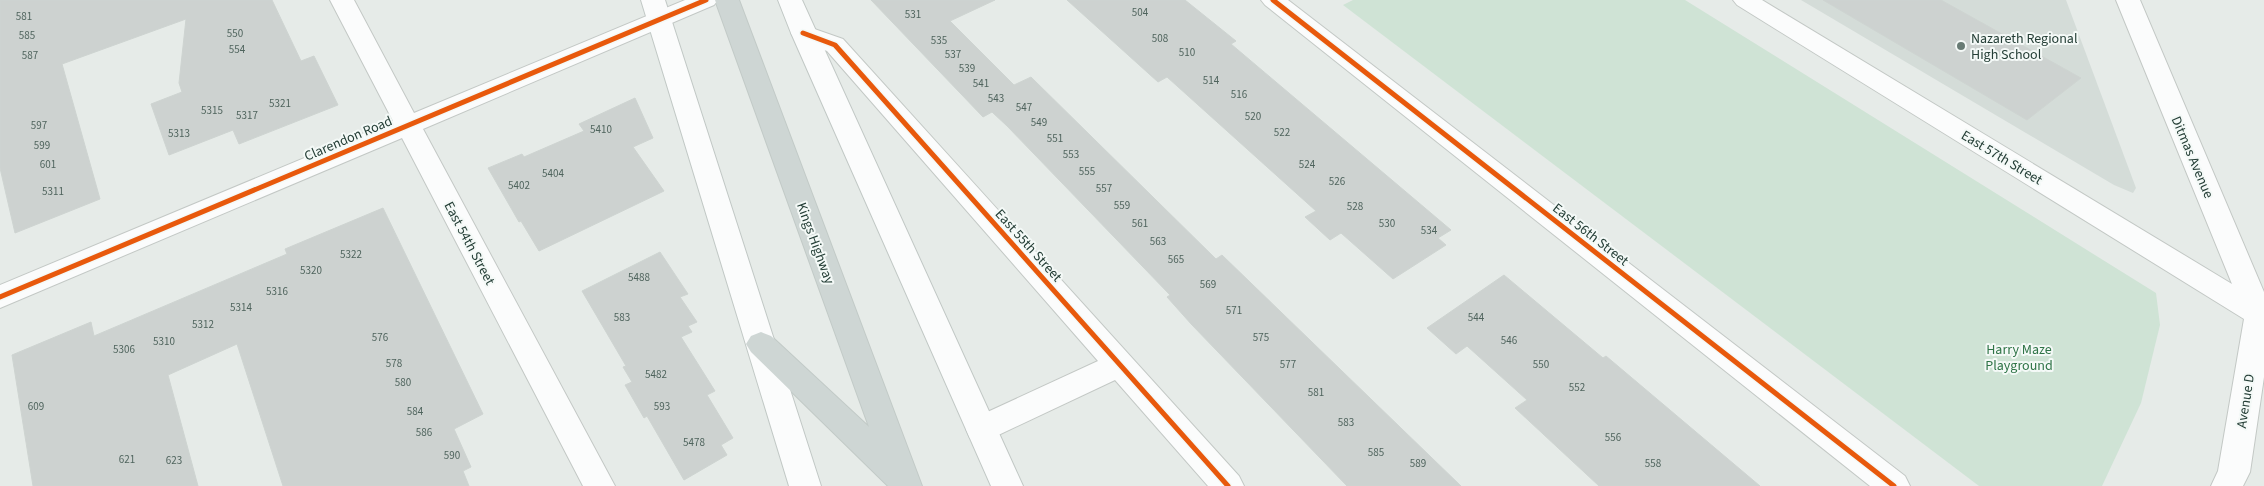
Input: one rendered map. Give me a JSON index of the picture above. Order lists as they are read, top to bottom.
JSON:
{
  "streets": {
    "main road": ["Kings Highway"],
    "street": [
      "Clarendon Road",
      "East 57th Street",
      "Ditmas Avenue",
      "East 56th Street",
      "East 54th Street",
      "East 55th Street",
      "Avenue D"
    ]
  },
  "crossings": [
    ["Clarendon Road", "East 54th Street"],
    ["East 57th Street", "Ditmas Avenue"],
    ["East 57th Street", "Avenue D"],
    ["Ditmas Avenue", "Avenue D"]
  ],
  "parks": ["Harry Maze Playground"],
  "places": ["Nazareth Regional High School"],
  "house_numbers": [
    "504",
    "531",
    "581",
    "550",
    "585",
    "508",
    "535",
    "554",
    "510",
    "537",
    "587",
    "539",
    "514",
    "541",
    "516",
    "543",
    "5321",
    "547",
    "5315",
    "5317",
    "520",
    "549",
    "597",
    "5410",
    "522",
    "5313",
    "551",
    "599",
    "553",
    "601",
    "524",
    "555",
    "5404",
    "526",
    "5402",
    "557",
    "5311",
    "559",
    "528",
    "561",
    "530",
    "534",
    "563",
    "5322",
    "565",
    "5320",
    "5488",
    "569",
    "5316",
    "5314",
    "571",
    "583",
    "544",
    "5312",
    "576",
    "575",
    "546",
    "5310",
    "5306",
    "578",
    "577",
    "550",
    "5482",
    "580",
    "552",
    "581",
    "609",
    "593",
    "584",
    "583",
    "586",
    "556",
    "5478",
    "585",
    "590",
    "621",
    "623",
    "589",
    "558"
  ]
}
